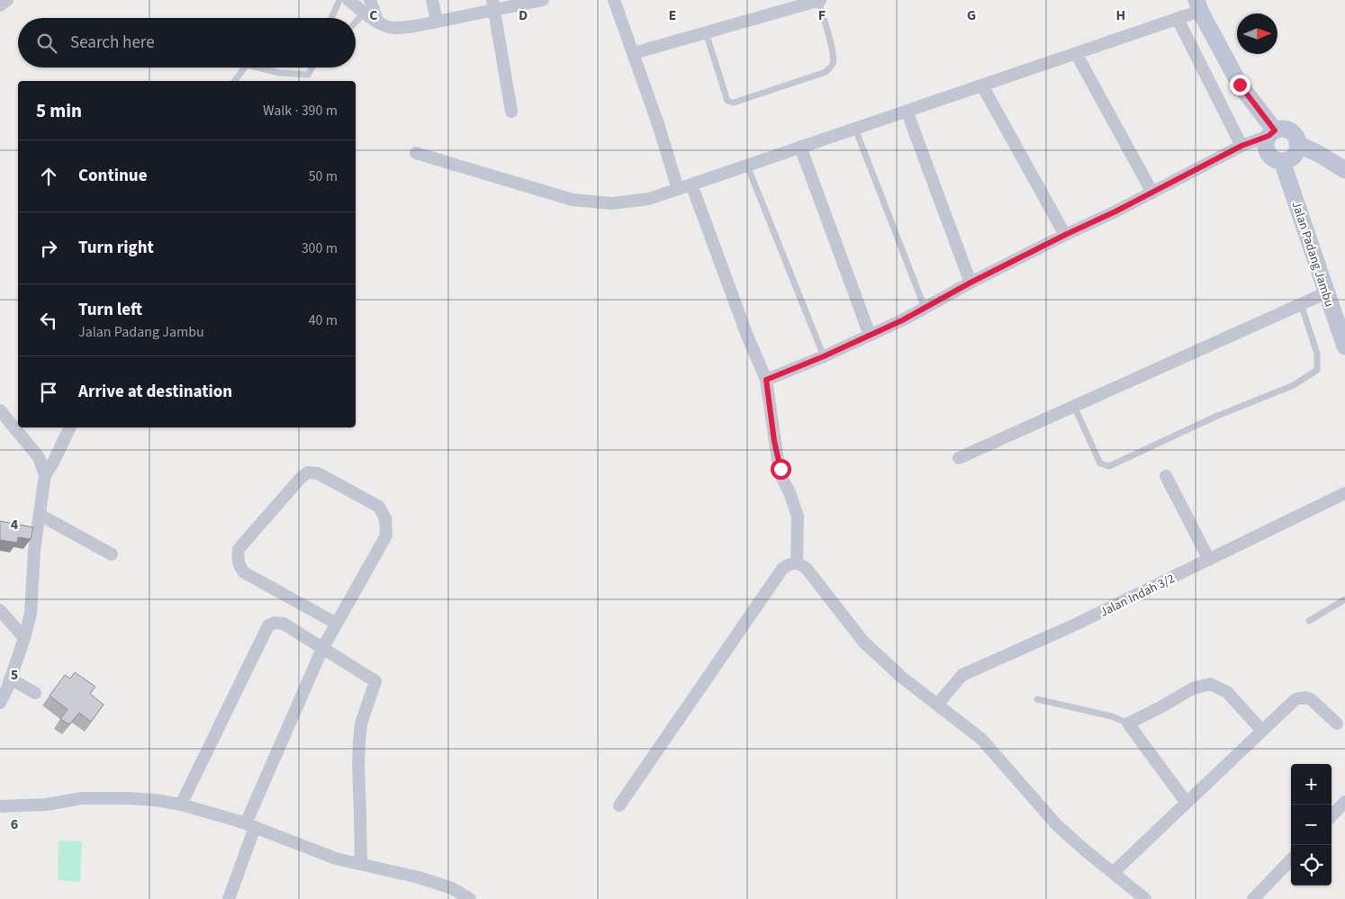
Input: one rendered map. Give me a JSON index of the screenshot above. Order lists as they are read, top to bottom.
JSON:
{
  "streets": {
    "street": ["Jalan Padang Jambu", "Jalan Indah 3/2"]
  },
  "north": "right",
  "page": {
    "search": "Search here",
    "heading": ["5 min", "Walk · 390 m"],
    "list": [
      ["Continue", "50 m"],
      ["Turn right", "300 m"],
      ["Turn left", "Jalan Padang Jambu", "40 m"],
      "Arrive at destination"
    ],
    "map_buttons": ["+", "−"]
  },
  "grid": {
    "columns": [
      "C",
      "D",
      "E",
      "F",
      "G",
      "H"
    ],
    "rows": ["4", "5", "6"]
  }
}
